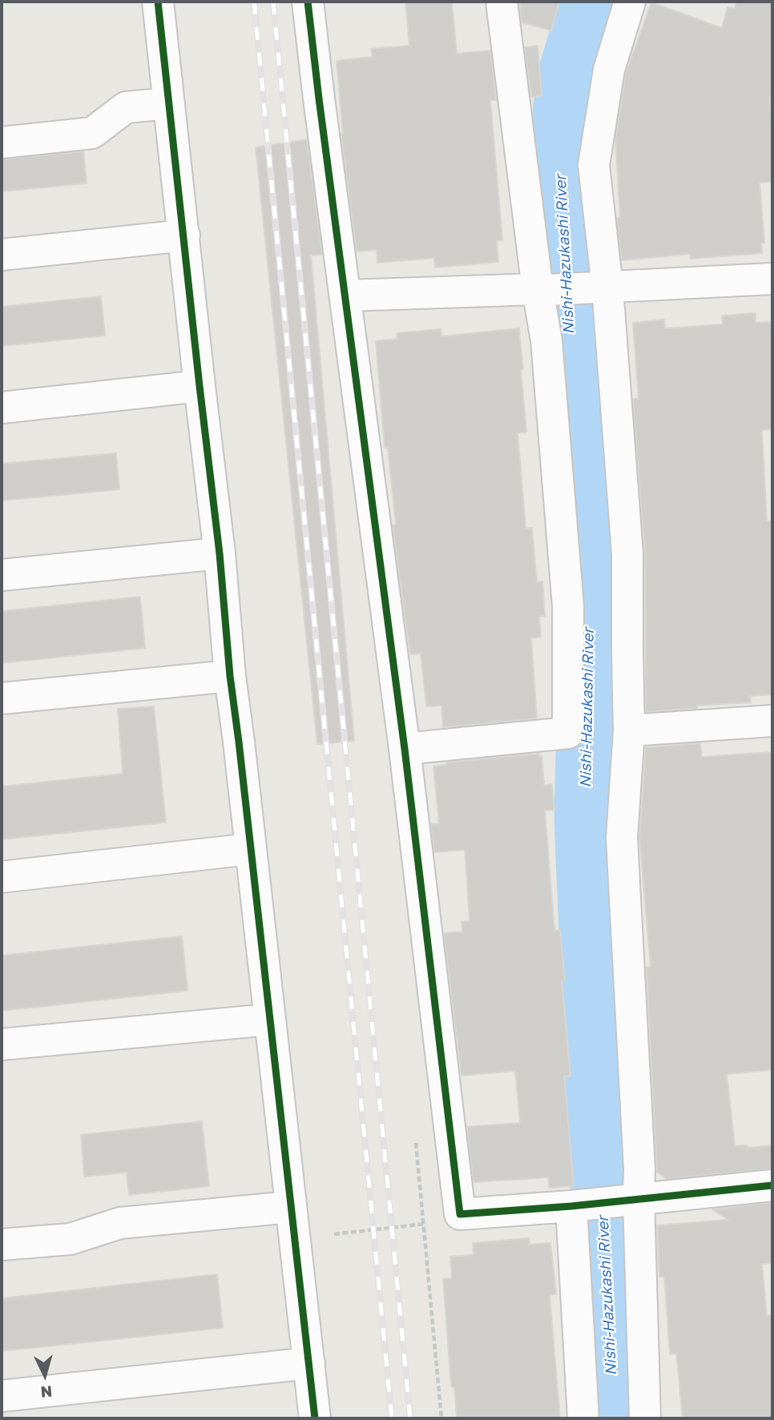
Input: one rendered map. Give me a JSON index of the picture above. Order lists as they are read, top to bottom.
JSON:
{
  "water": ["Nishi-Hazukashi River"],
  "north": "bottom"
}
